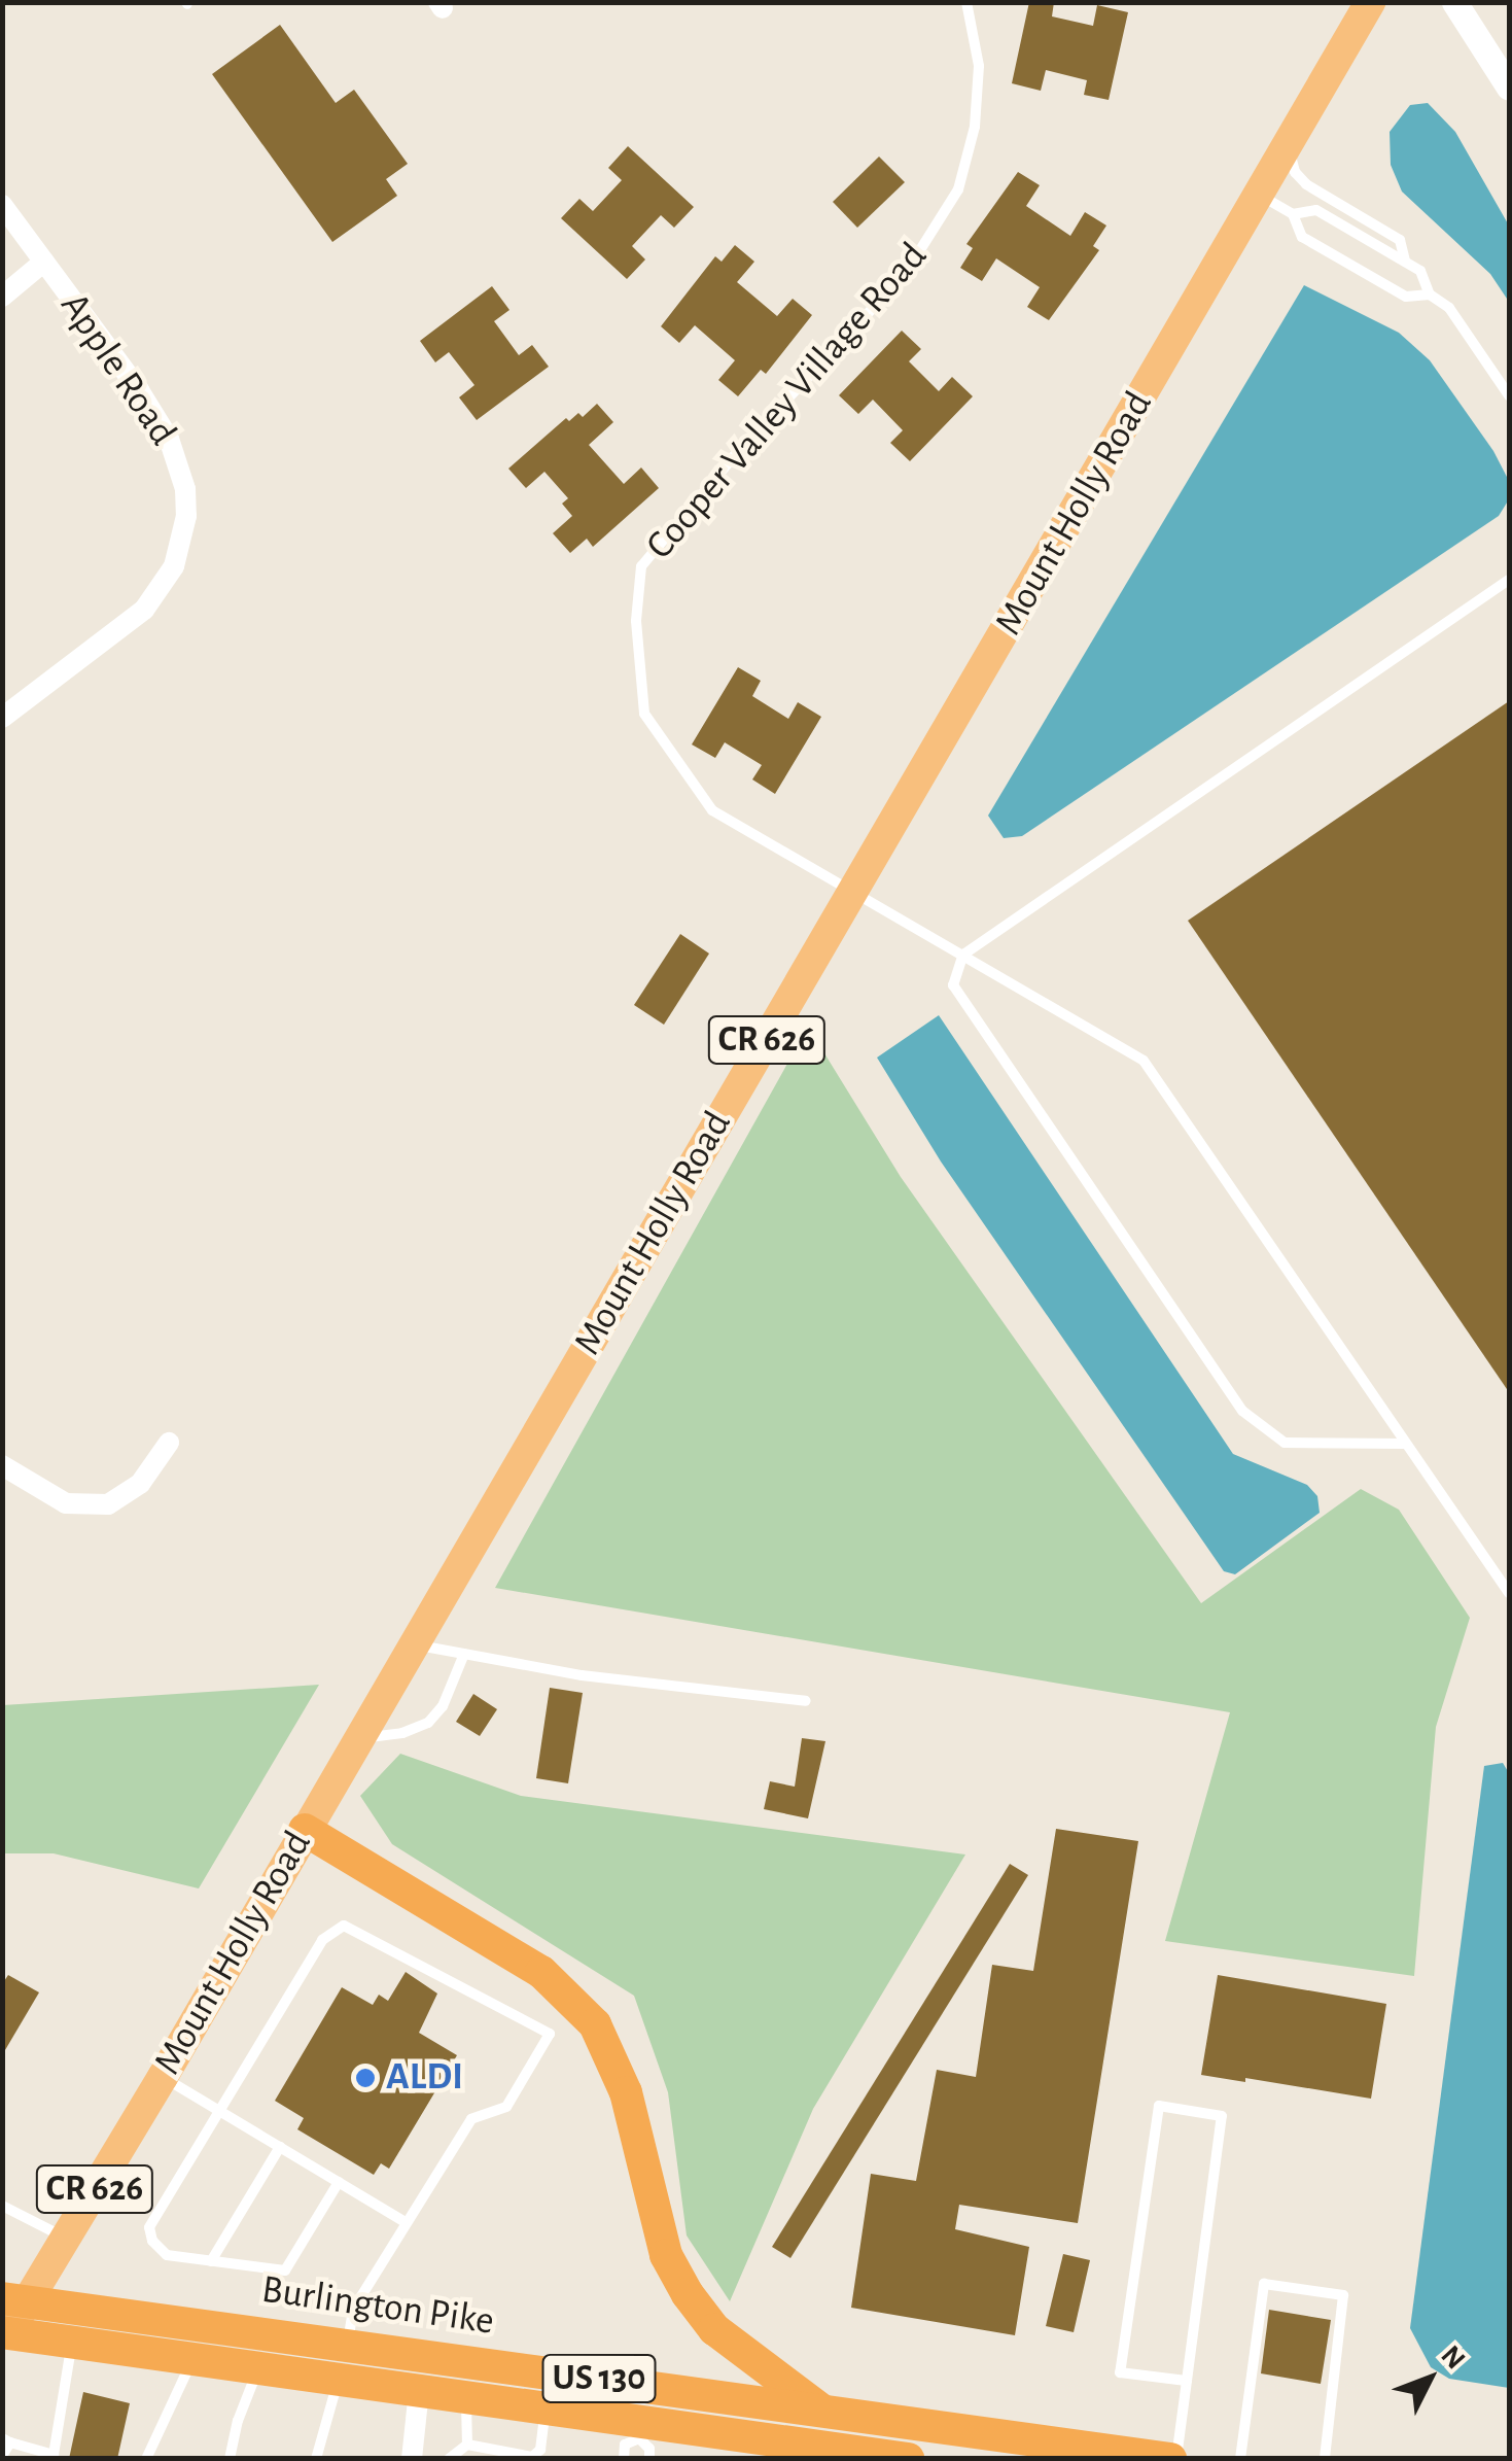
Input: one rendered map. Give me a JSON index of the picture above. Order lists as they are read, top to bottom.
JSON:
{
  "streets": {
    "highway": ["Burlington Pike", "US 130"],
    "main road": ["Mount Holly Road", "CR 626"],
    "street": ["Apple Road"],
    "lane": ["Cooper Valley Village Road"]
  },
  "crossings": [
    ["Cooper Valley Village Road", "Mount Holly Road"],
    ["Mount Holly Road", "CR 626"],
    ["Mount Holly Road", "Burlington Pike"],
    ["CR 626", "Burlington Pike"]
  ],
  "places": ["ALDI"],
  "north": "top right"
}
